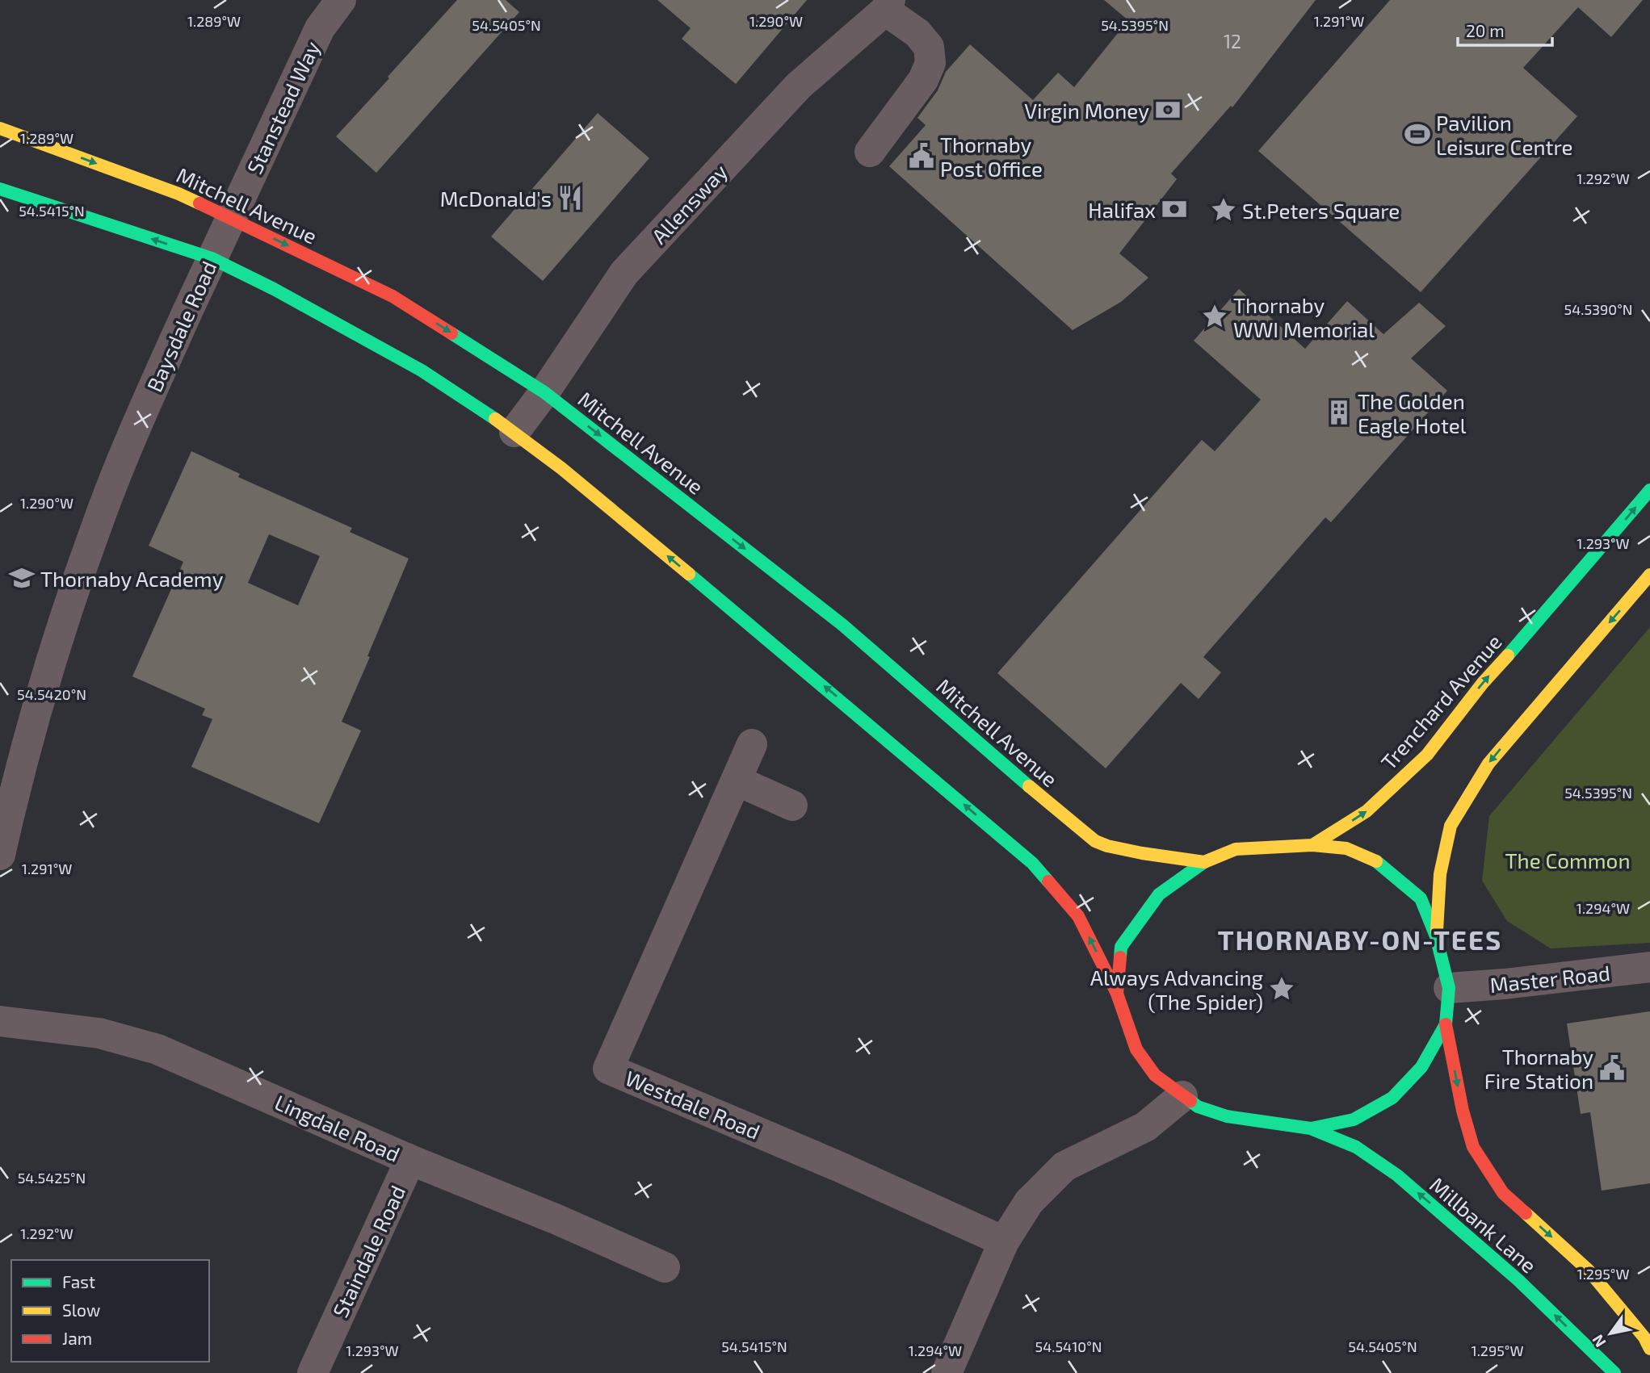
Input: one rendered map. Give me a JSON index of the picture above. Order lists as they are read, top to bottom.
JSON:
{
  "streets": {
    "street": [
      "Stanstead Way",
      "Allensway",
      "Mitchell Avenue",
      "Baysdale Road",
      "Trenchard Avenue",
      "Master Road",
      "Westdale Road",
      "Lingdale Road",
      "Millbank Lane",
      "Staindale Road"
    ]
  },
  "crossings": [
    ["Stanstead Way", "Mitchell Avenue"],
    ["Stanstead Way", "Baysdale Road"],
    ["Allensway", "Mitchell Avenue"],
    ["Mitchell Avenue", "Baysdale Road"],
    ["Lingdale Road", "Staindale Road"]
  ],
  "districts": ["THORNABY-ON-TEES"],
  "parks": ["The Common"],
  "places": {
    "bank": ["Virgin Money", "Halifax"],
    "sports": ["Pavilion Leisure Centre"],
    "public building": ["Thornaby Post Office", "Thornaby Fire Station"],
    "restaurant": ["McDonald's"],
    "place": ["St.Peters Square", "Thornaby WWI Memorial", "Always Advancing (The Spider)"],
    "building": ["The Golden Eagle Hotel"],
    "school or university": ["Thornaby Academy"]
  },
  "house_numbers": ["12"],
  "legend": ["Fast", "Slow", "Jam"],
  "scale_bar": "20 m",
  "north": "bottom left",
  "coordinates": [
    "1.289°W",
    "1.290°W",
    "1.291°W",
    "54.5405°N",
    "54.5395°N",
    "1.292°W",
    "54.5415°N",
    "54.5390°N",
    "1.293°W",
    "54.5420°N",
    "1.294°W",
    "54.5425°N",
    "1.295°W",
    "54.5410°N"
  ]
}
